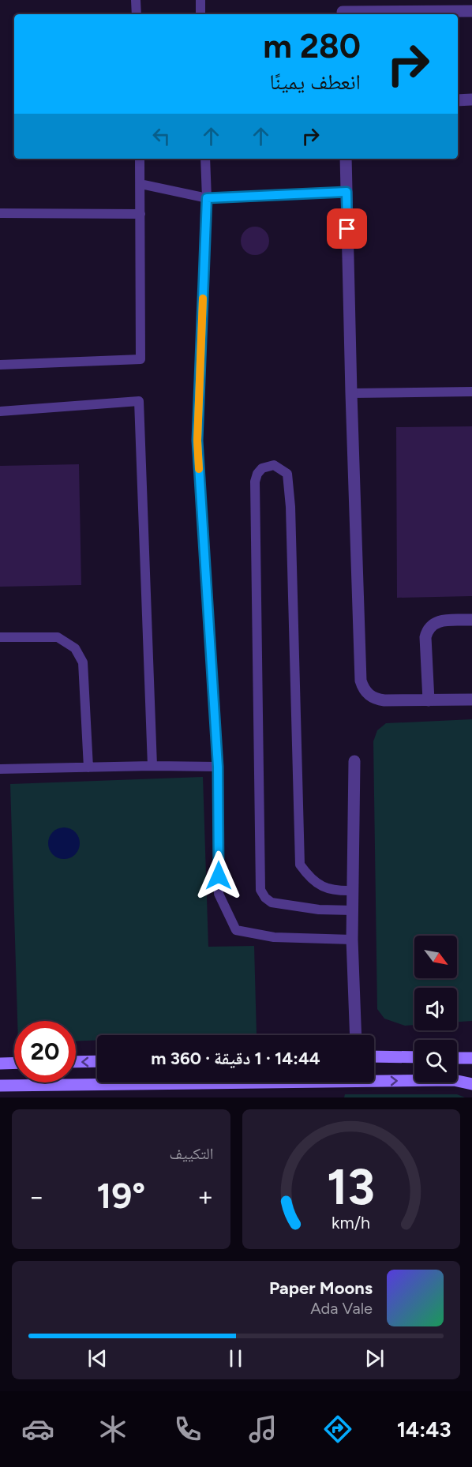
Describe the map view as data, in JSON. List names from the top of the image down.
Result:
{
  "north": "bottom right",
  "page": {
    "turn": ["280 m", "انعطف يمينًا"],
    "limit": "20",
    "trip": "14:44 · 1 دقيقة · 360 m",
    "tile": "التكييف",
    "heat": ["−", "19°", "+"],
    "song": ["Paper Moons", "Ada Vale"],
    "tabs": "14:43",
    "gauge": ["13", "km/h"]
  }
}
